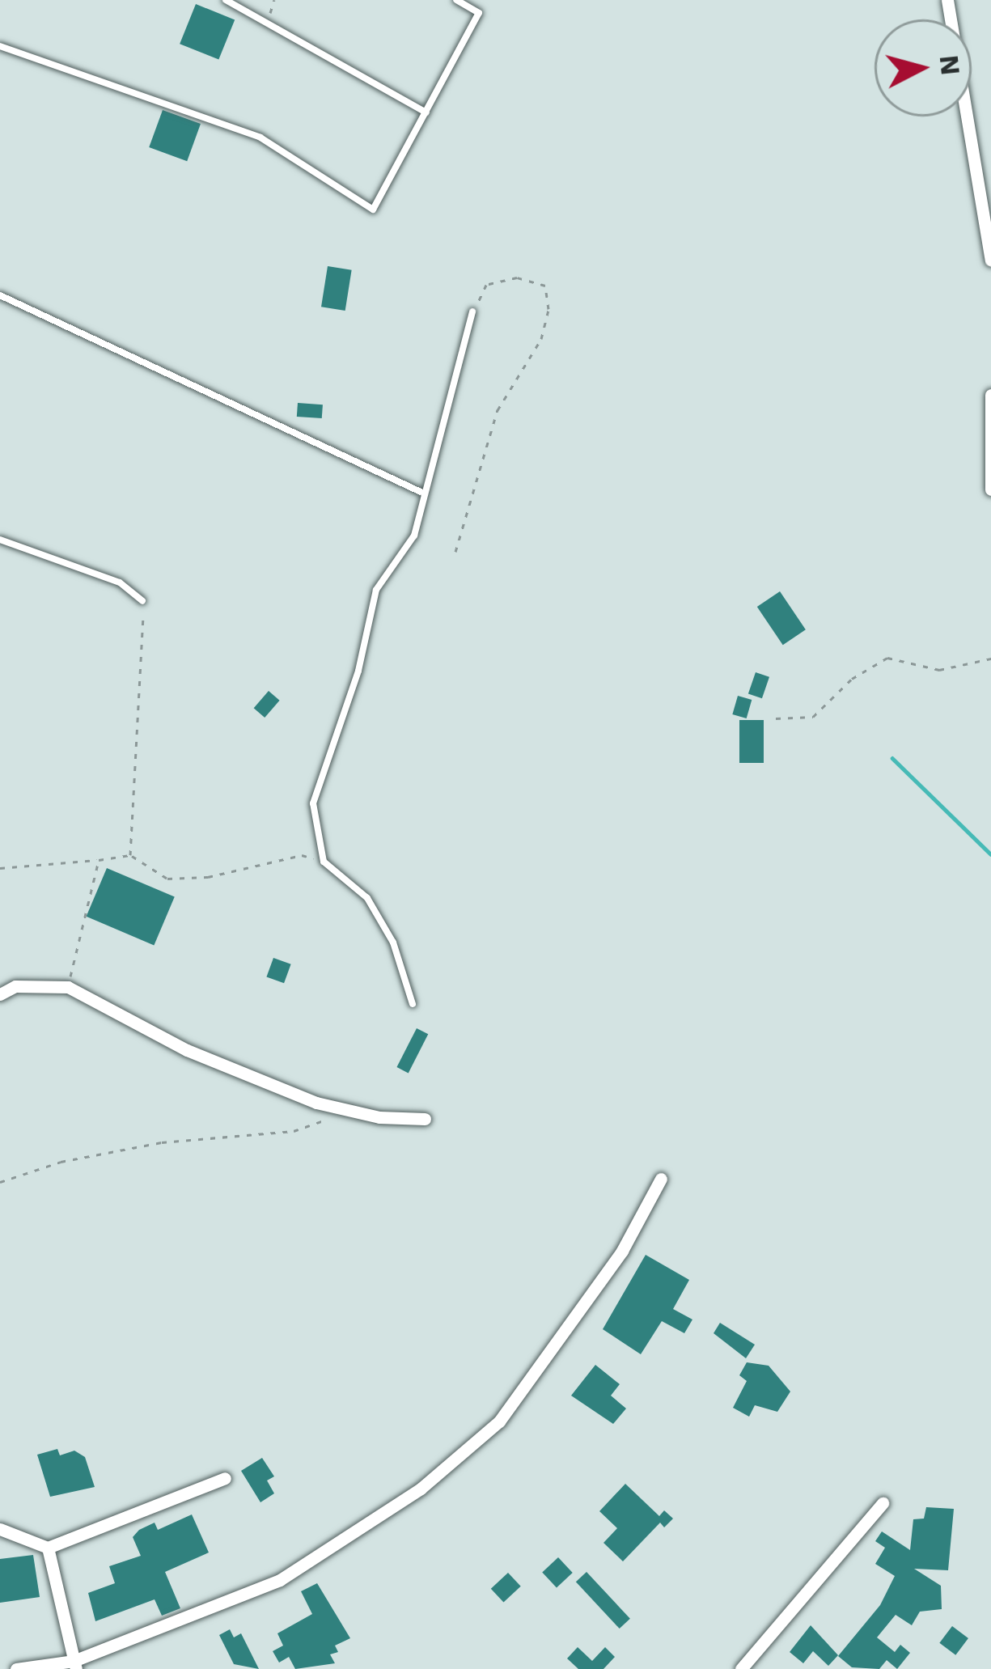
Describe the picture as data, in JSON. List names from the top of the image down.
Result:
{
  "north": "right"
}
